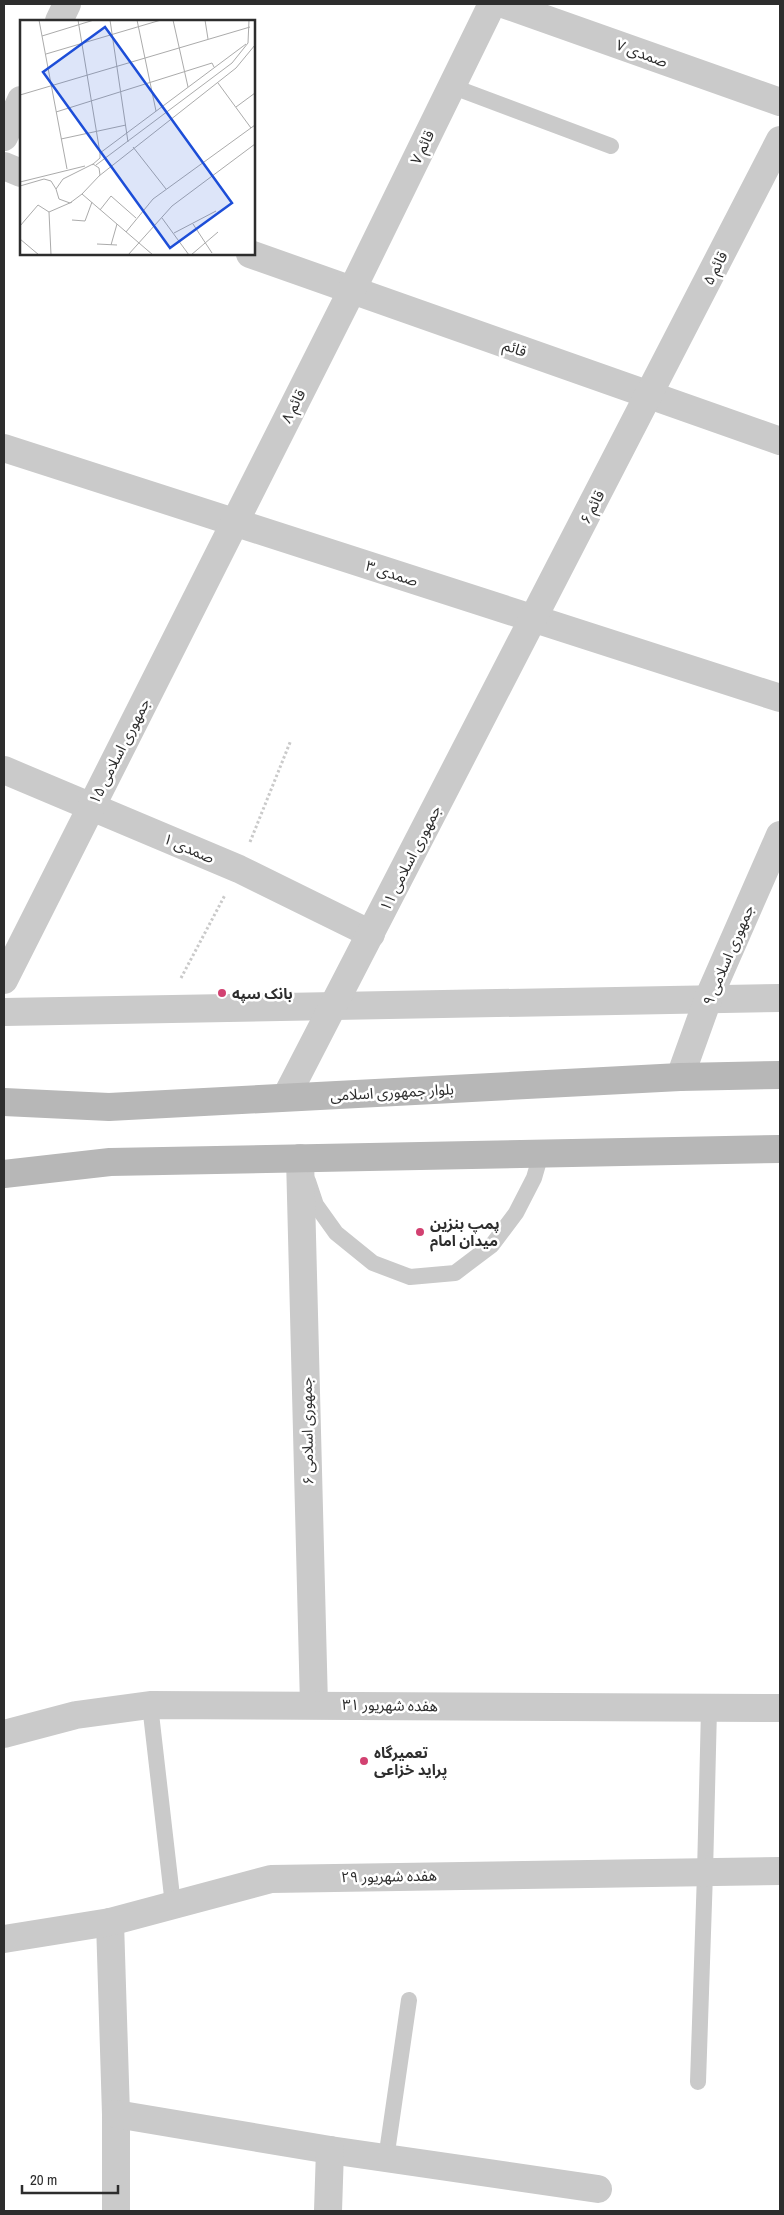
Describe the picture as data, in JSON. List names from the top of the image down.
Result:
{
  "streets": {
    "main road": ["بلوار جمهوری اسلامی"],
    "street": [
      "صمدی ۷",
      "قائم ۷",
      "قائم ۵",
      "قائم",
      "قائم ۸",
      "قائم ۶",
      "صمدی ۳",
      "جمهوری اسلامی ۱۵",
      "صمدی ۱",
      "جمهوری اسلامی ۱۱",
      "جمهوری اسلامی ۹",
      "جمهوری اسلامی ۶",
      "هفده شهریور ۳۱",
      "هفده شهریور ۲۹"
    ]
  },
  "crossings": [
    ["قائم ۷", "قائم"],
    ["قائم ۷", "قائم ۸"],
    ["قائم ۵", "قائم"],
    ["قائم ۵", "قائم ۶"],
    ["قائم", "قائم ۸"],
    ["قائم", "قائم ۶"],
    ["قائم ۸", "صمدی ۳"],
    ["قائم ۸", "جمهوری اسلامی ۱۵"],
    ["قائم ۶", "صمدی ۳"],
    ["قائم ۶", "جمهوری اسلامی ۱۱"],
    ["صمدی ۳", "جمهوری اسلامی ۱۵"],
    ["صمدی ۳", "جمهوری اسلامی ۱۱"],
    ["جمهوری اسلامی ۱۵", "صمدی ۱"],
    ["صمدی ۱", "جمهوری اسلامی ۱۱"],
    ["جمهوری اسلامی ۱۱", "بلوار جمهوری اسلامی"],
    ["جمهوری اسلامی ۹", "بلوار جمهوری اسلامی"],
    ["جمهوری اسلامی ۶", "هفده شهریور ۳۱"]
  ],
  "places": ["بانک سپه", "پمپ بنزین میدان امام", "تعمیرگاه پراید خزاعی"],
  "scale_bar": "20 m"
}
